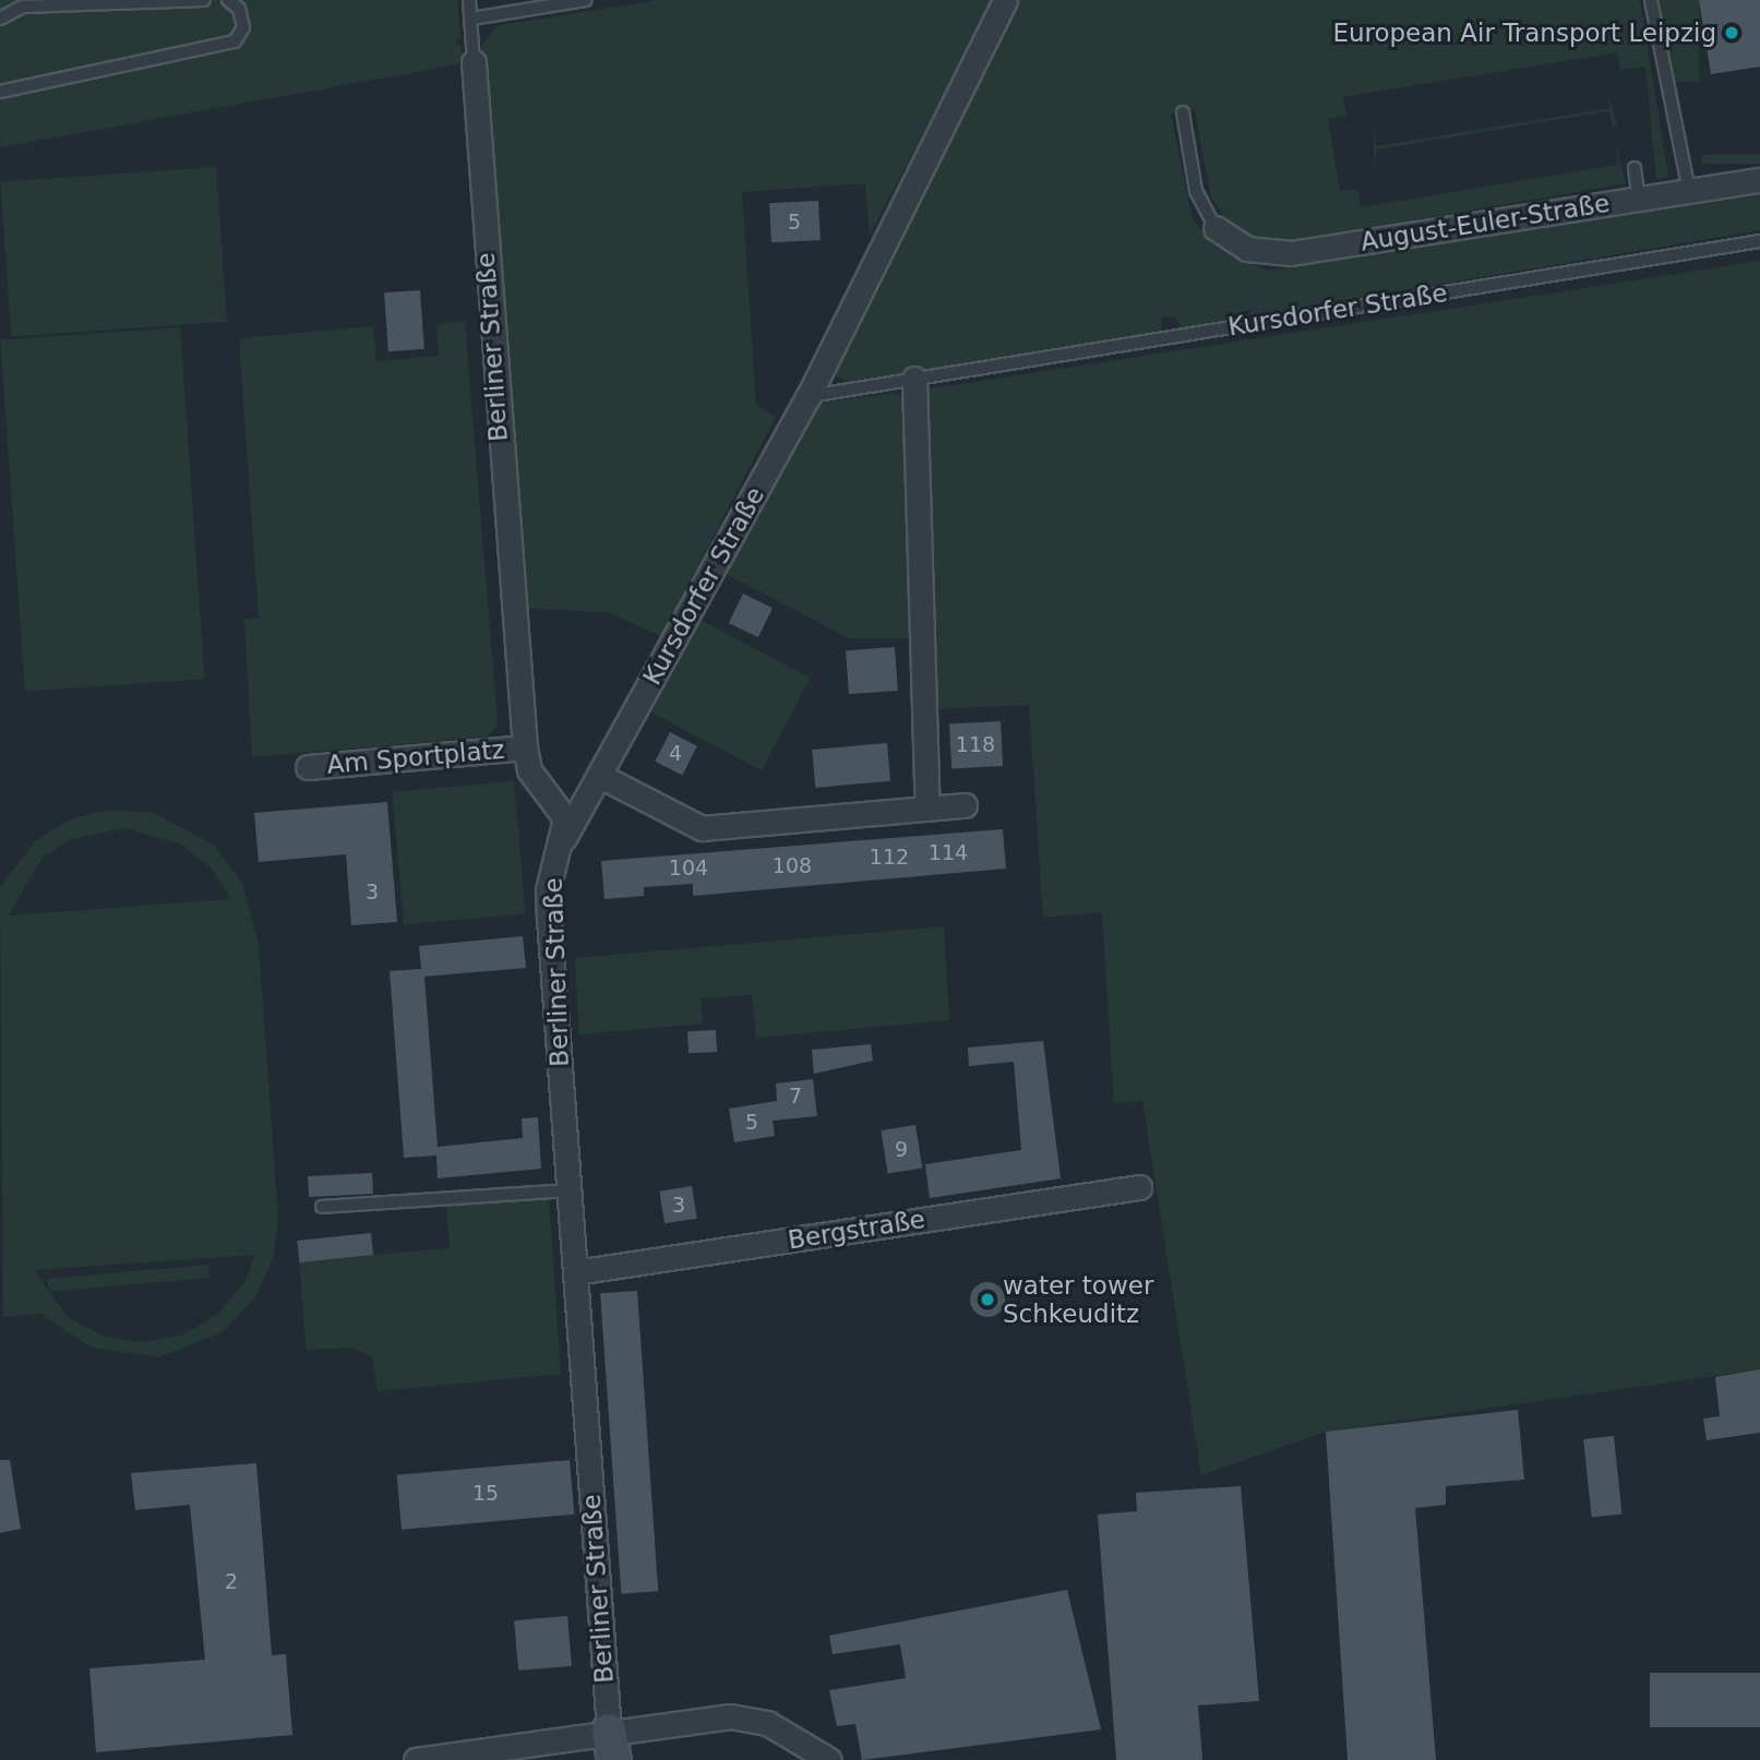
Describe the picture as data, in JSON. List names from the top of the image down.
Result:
{
  "streets": {
    "street": [
      "August-Euler-Straße",
      "Kursdorfer Straße",
      "Berliner Straße",
      "Am Sportplatz",
      "Bergstraße"
    ]
  },
  "crossings": [
    ["Kursdorfer Straße", "Berliner Straße"],
    ["Berliner Straße", "Am Sportplatz"],
    ["Berliner Straße", "Bergstraße"]
  ],
  "places": ["European Air Transport Leipzig", "water tower Schkeuditz"],
  "house_numbers": [
    "5",
    "118",
    "4",
    "114",
    "112",
    "108",
    "104",
    "3",
    "7",
    "5",
    "9",
    "3",
    "15",
    "2"
  ]
}
